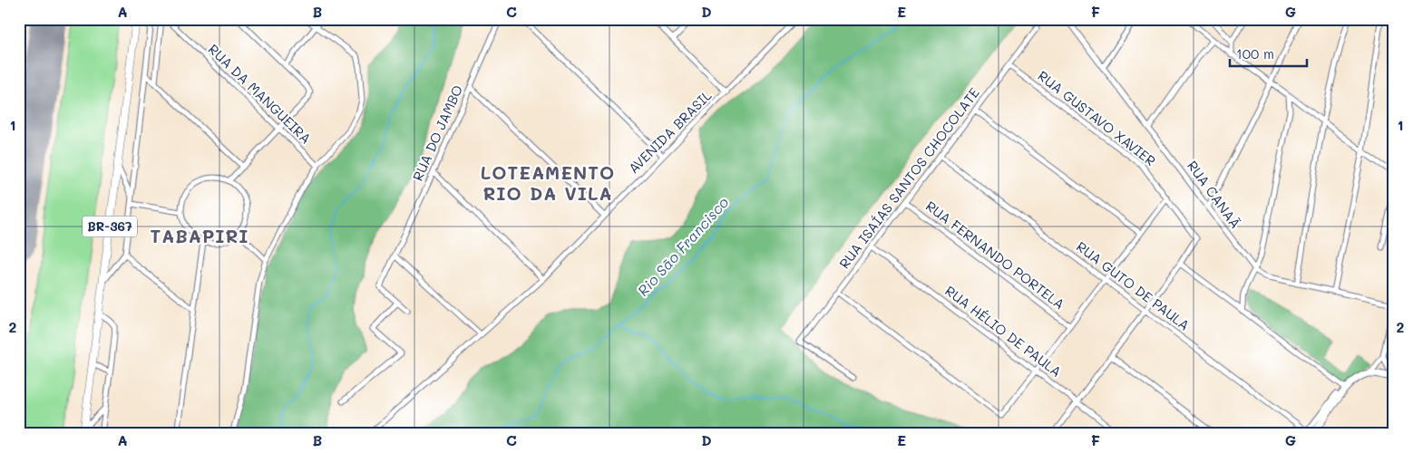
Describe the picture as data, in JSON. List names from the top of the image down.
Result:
{
  "streets": {
    "main road": ["BR-367"],
    "street": [
      "RUA DA MANGUEIRA",
      "RUA GUSTAVO XAVIER",
      "AVENIDA BRASIL",
      "RUA DO JAMBO",
      "RUA ISAÍAS SANTOS CHOCOLATE",
      "RUA CANAÃ",
      "RUA FERNANDO PORTELA",
      "RUA GUTO DE PAULA",
      "RUA HÉLIO DE PAULA"
    ]
  },
  "crossings": [
    ["RUA GUSTAVO XAVIER", "RUA ISAÍAS SANTOS CHOCOLATE"],
    ["RUA ISAÍAS SANTOS CHOCOLATE", "RUA FERNANDO PORTELA"],
    ["RUA ISAÍAS SANTOS CHOCOLATE", "RUA GUTO DE PAULA"],
    ["RUA ISAÍAS SANTOS CHOCOLATE", "RUA HÉLIO DE PAULA"]
  ],
  "districts": ["LOTEAMENTO RIO DA VILA", "TABAPIRI"],
  "water": ["Rio São Francisco"],
  "scale_bar": "100 m",
  "grid": {
    "columns": [
      "A",
      "B",
      "C",
      "D",
      "E",
      "F",
      "G"
    ],
    "rows": ["1", "2"]
  }
}
